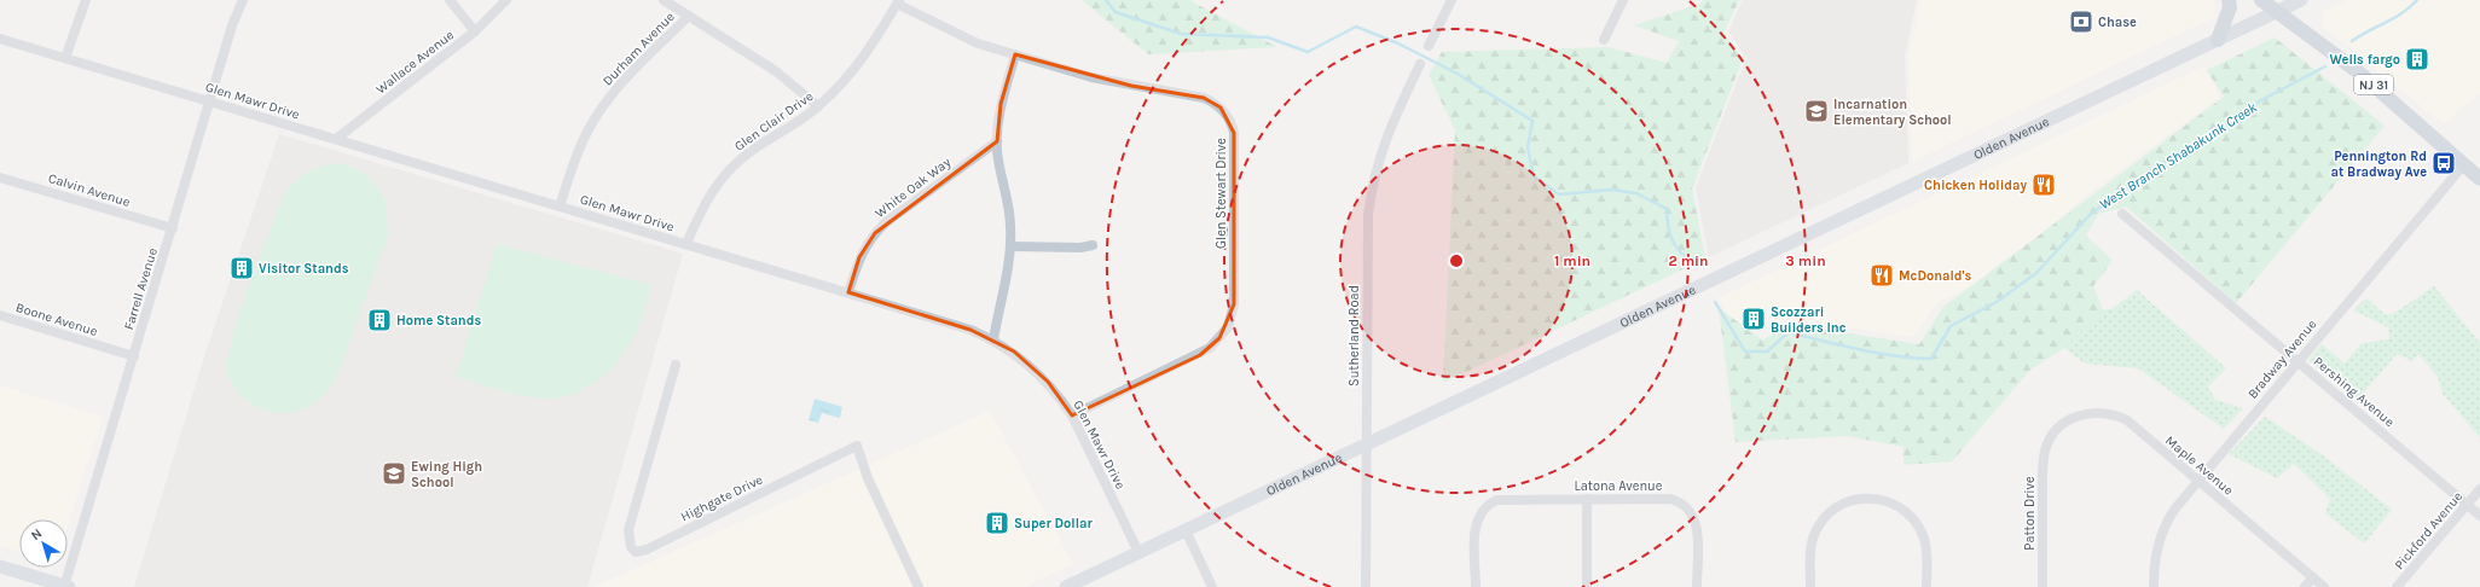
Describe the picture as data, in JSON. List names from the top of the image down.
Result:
{
  "streets": {
    "main road": ["NJ 31", "Olden Avenue"],
    "street": [
      "Durham Avenue",
      "Wallace Avenue",
      "Glen Mawr Drive",
      "Glen Clair Drive",
      "White Oak Way",
      "Calvin Avenue",
      "Glen Stewart Drive",
      "Farrell Avenue",
      "Boone Avenue",
      "Sutherland Road",
      "Bradway Avenue",
      "Pershing Avenue",
      "Maple Avenue",
      "Latona Avenue",
      "Highgate Drive",
      "Patton Drive",
      "Pickford Avenue"
    ]
  },
  "crossings": [
    ["Durham Avenue", "Glen Mawr Drive"],
    ["Wallace Avenue", "Glen Mawr Drive"],
    ["NJ 31", "Olden Avenue"],
    ["NJ 31", "Bradway Avenue"],
    ["Glen Mawr Drive", "Glen Clair Drive"],
    ["Glen Mawr Drive", "Olden Avenue"],
    ["Glen Mawr Drive", "White Oak Way"],
    ["Glen Mawr Drive", "Glen Stewart Drive"],
    ["Glen Mawr Drive", "Farrell Avenue"],
    ["Glen Clair Drive", "Glen Stewart Drive"],
    ["Olden Avenue", "Sutherland Road"],
    ["Calvin Avenue", "Farrell Avenue"],
    ["Farrell Avenue", "Boone Avenue"],
    ["Bradway Avenue", "Pershing Avenue"],
    ["Bradway Avenue", "Maple Avenue"],
    ["Pershing Avenue", "Pickford Avenue"],
    ["Maple Avenue", "Patton Drive"]
  ],
  "water": ["West Branch Shabakunk Creek"],
  "places": {
    "bank": ["Chase"],
    "building": [
      "Wells fargo",
      "Visitor Stands",
      "Scozzari Builders Inc",
      "Home Stands",
      "Super Dollar"
    ],
    "school or university": ["Incarnation Elementary School", "Ewing High School"],
    "bus stop": ["Pennington Rd at Bradway Ave"],
    "restaurant": ["Chicken Holiday", "McDonald's"]
  },
  "north": "top left",
  "rings": ["1 min", "2 min", "3 min"]
}
